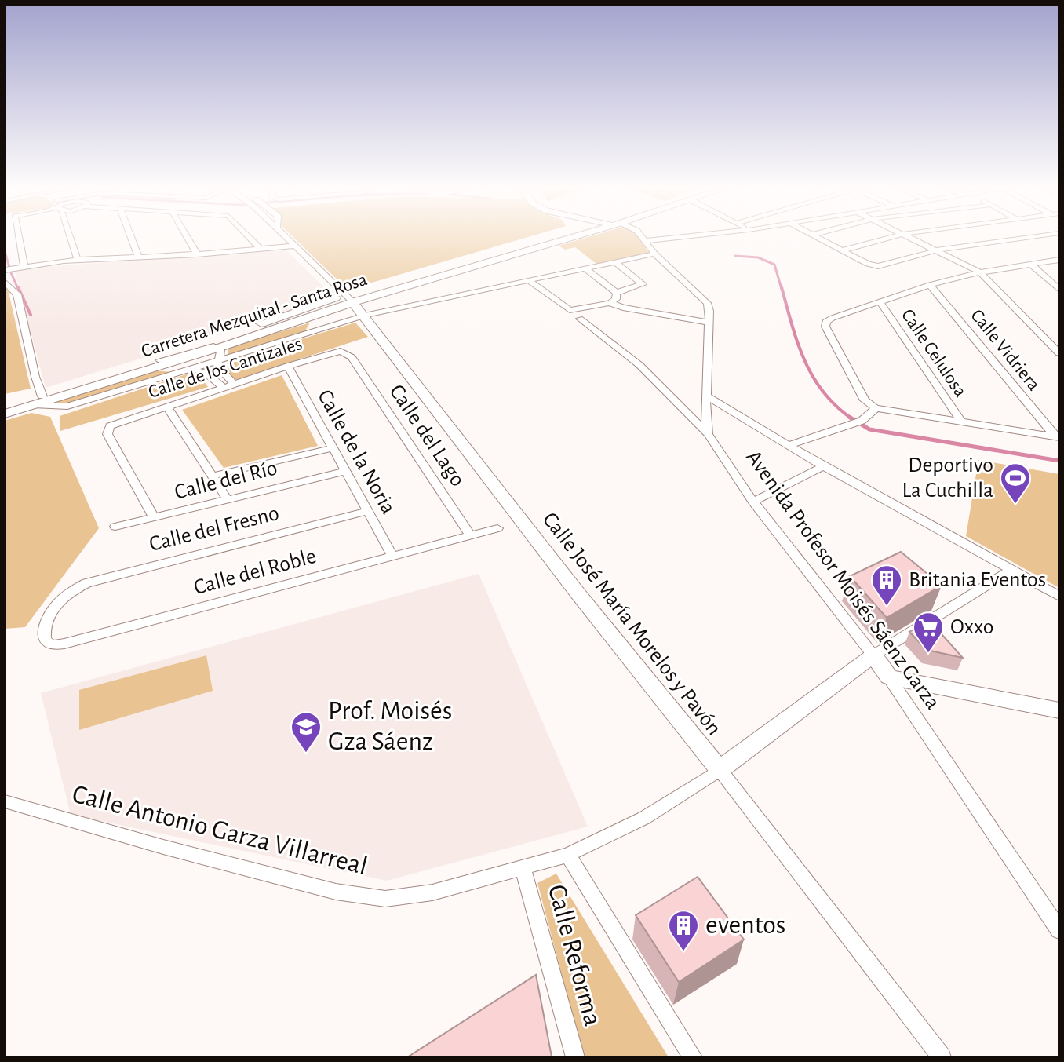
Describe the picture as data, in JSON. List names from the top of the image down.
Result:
{
  "streets": {
    "main road": [
      "Carretera Mezquital - Santa Rosa",
      "Avenida Profesor Moisés Sáenz Garza",
      "Calle José María Morelos y Pavón",
      "Calle Antonio Garza Villarreal"
    ],
    "street": [
      "Calle Vidriera",
      "Calle Celulosa",
      "Calle de los Cantizales",
      "Calle del Lago",
      "Calle de la Noria",
      "Calle del Río",
      "Calle del Fresno",
      "Calle del Roble",
      "Calle Reforma"
    ]
  },
  "crossings": [
    ["Carretera Mezquital - Santa Rosa", "Calle José María Morelos y Pavón"],
    ["Calle de los Cantizales", "Calle del Lago"],
    ["Calle de los Cantizales", "Calle de la Noria"],
    ["Calle de los Cantizales", "Calle del Río"],
    ["Calle del Lago", "Calle del Roble"],
    ["Calle de la Noria", "Calle del Río"],
    ["Calle de la Noria", "Calle del Fresno"],
    ["Calle de la Noria", "Calle del Roble"],
    ["Calle del Fresno", "Calle del Roble"],
    ["Avenida Profesor Moisés Sáenz Garza", "Calle Antonio Garza Villarreal"],
    ["Calle José María Morelos y Pavón", "Calle Antonio Garza Villarreal"],
    ["Calle Antonio Garza Villarreal", "Calle Reforma"]
  ],
  "places": {
    "sports": ["Deportivo La Cuchilla"],
    "building": ["Britania Eventos", "eventos"],
    "supermarket": ["Oxxo"],
    "school or university": ["Prof. Moisés Gza Sáenz"]
  }
}
